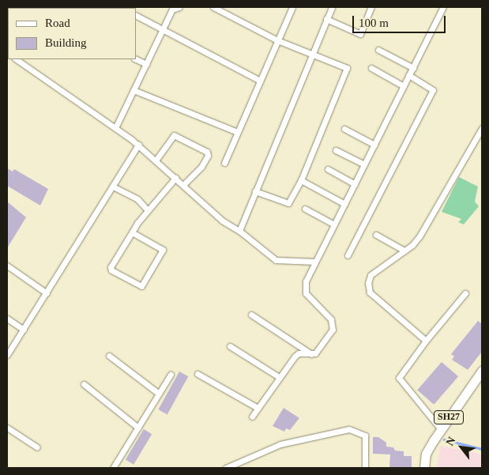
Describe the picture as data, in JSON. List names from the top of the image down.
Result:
{
  "streets": {
    "main road": ["SH27"]
  },
  "legend": ["Road", "Building"],
  "scale_bar": "100 m",
  "north": "top left"
}
